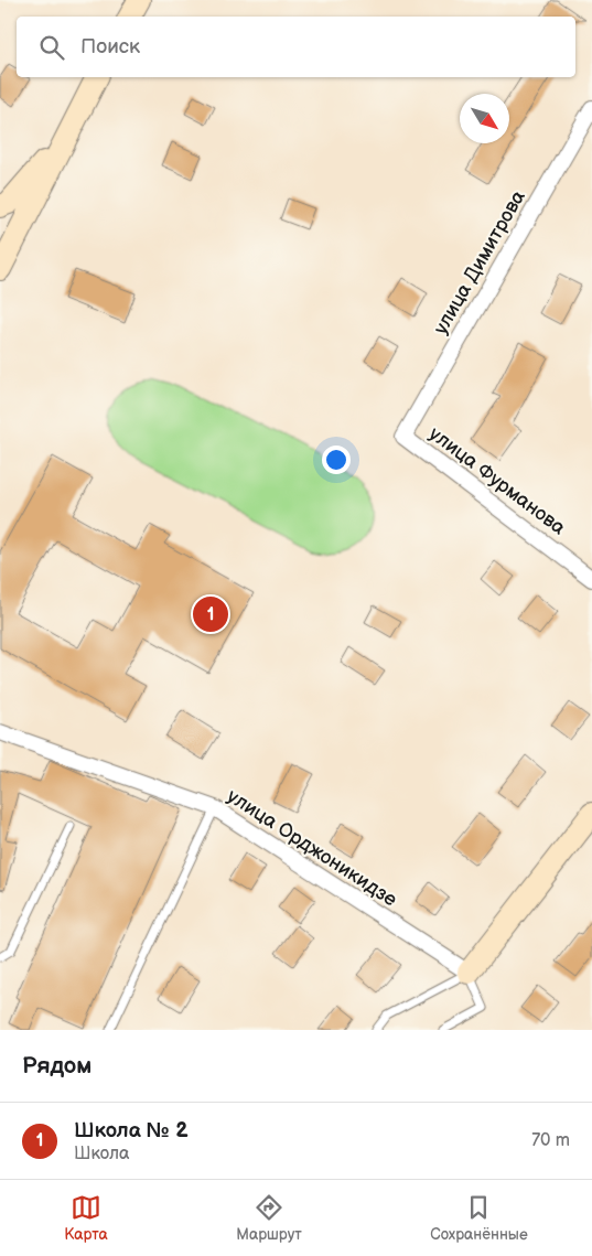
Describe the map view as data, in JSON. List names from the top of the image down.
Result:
{
  "streets": {
    "street": ["улица Димитрова", "улица Фурманова", "улица Орджоникидзе"]
  },
  "crossings": [
    ["улица Димитрова", "улица Фурманова"]
  ],
  "north": "bottom right",
  "page": {
    "search": "Поиск",
    "pins": "1",
    "heading": "Рядом",
    "list": [
      {
        "mark": "1",
        "name": "Школа № 2",
        "note": "Школа",
        "value": "70 m"
      }
    ],
    "nav": ["Карта", "Маршрут", "Сохранённые"]
  }
}
